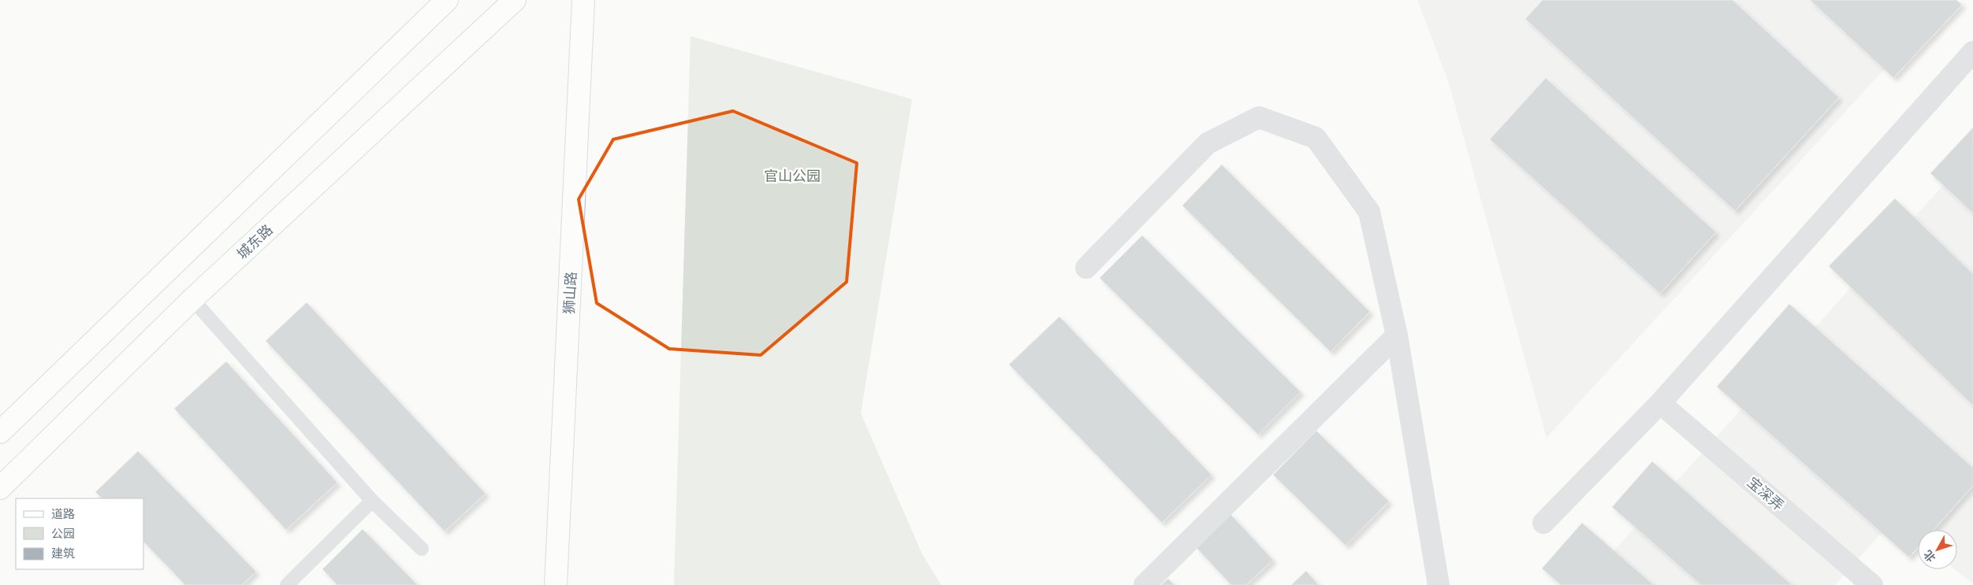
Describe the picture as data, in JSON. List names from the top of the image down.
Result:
{
  "streets": {
    "street": ["城东路", "狮山路", "宝深弄"]
  },
  "parks": ["官山公园"],
  "legend": ["道路", "公园", "建筑"],
  "north": "bottom left"
}
